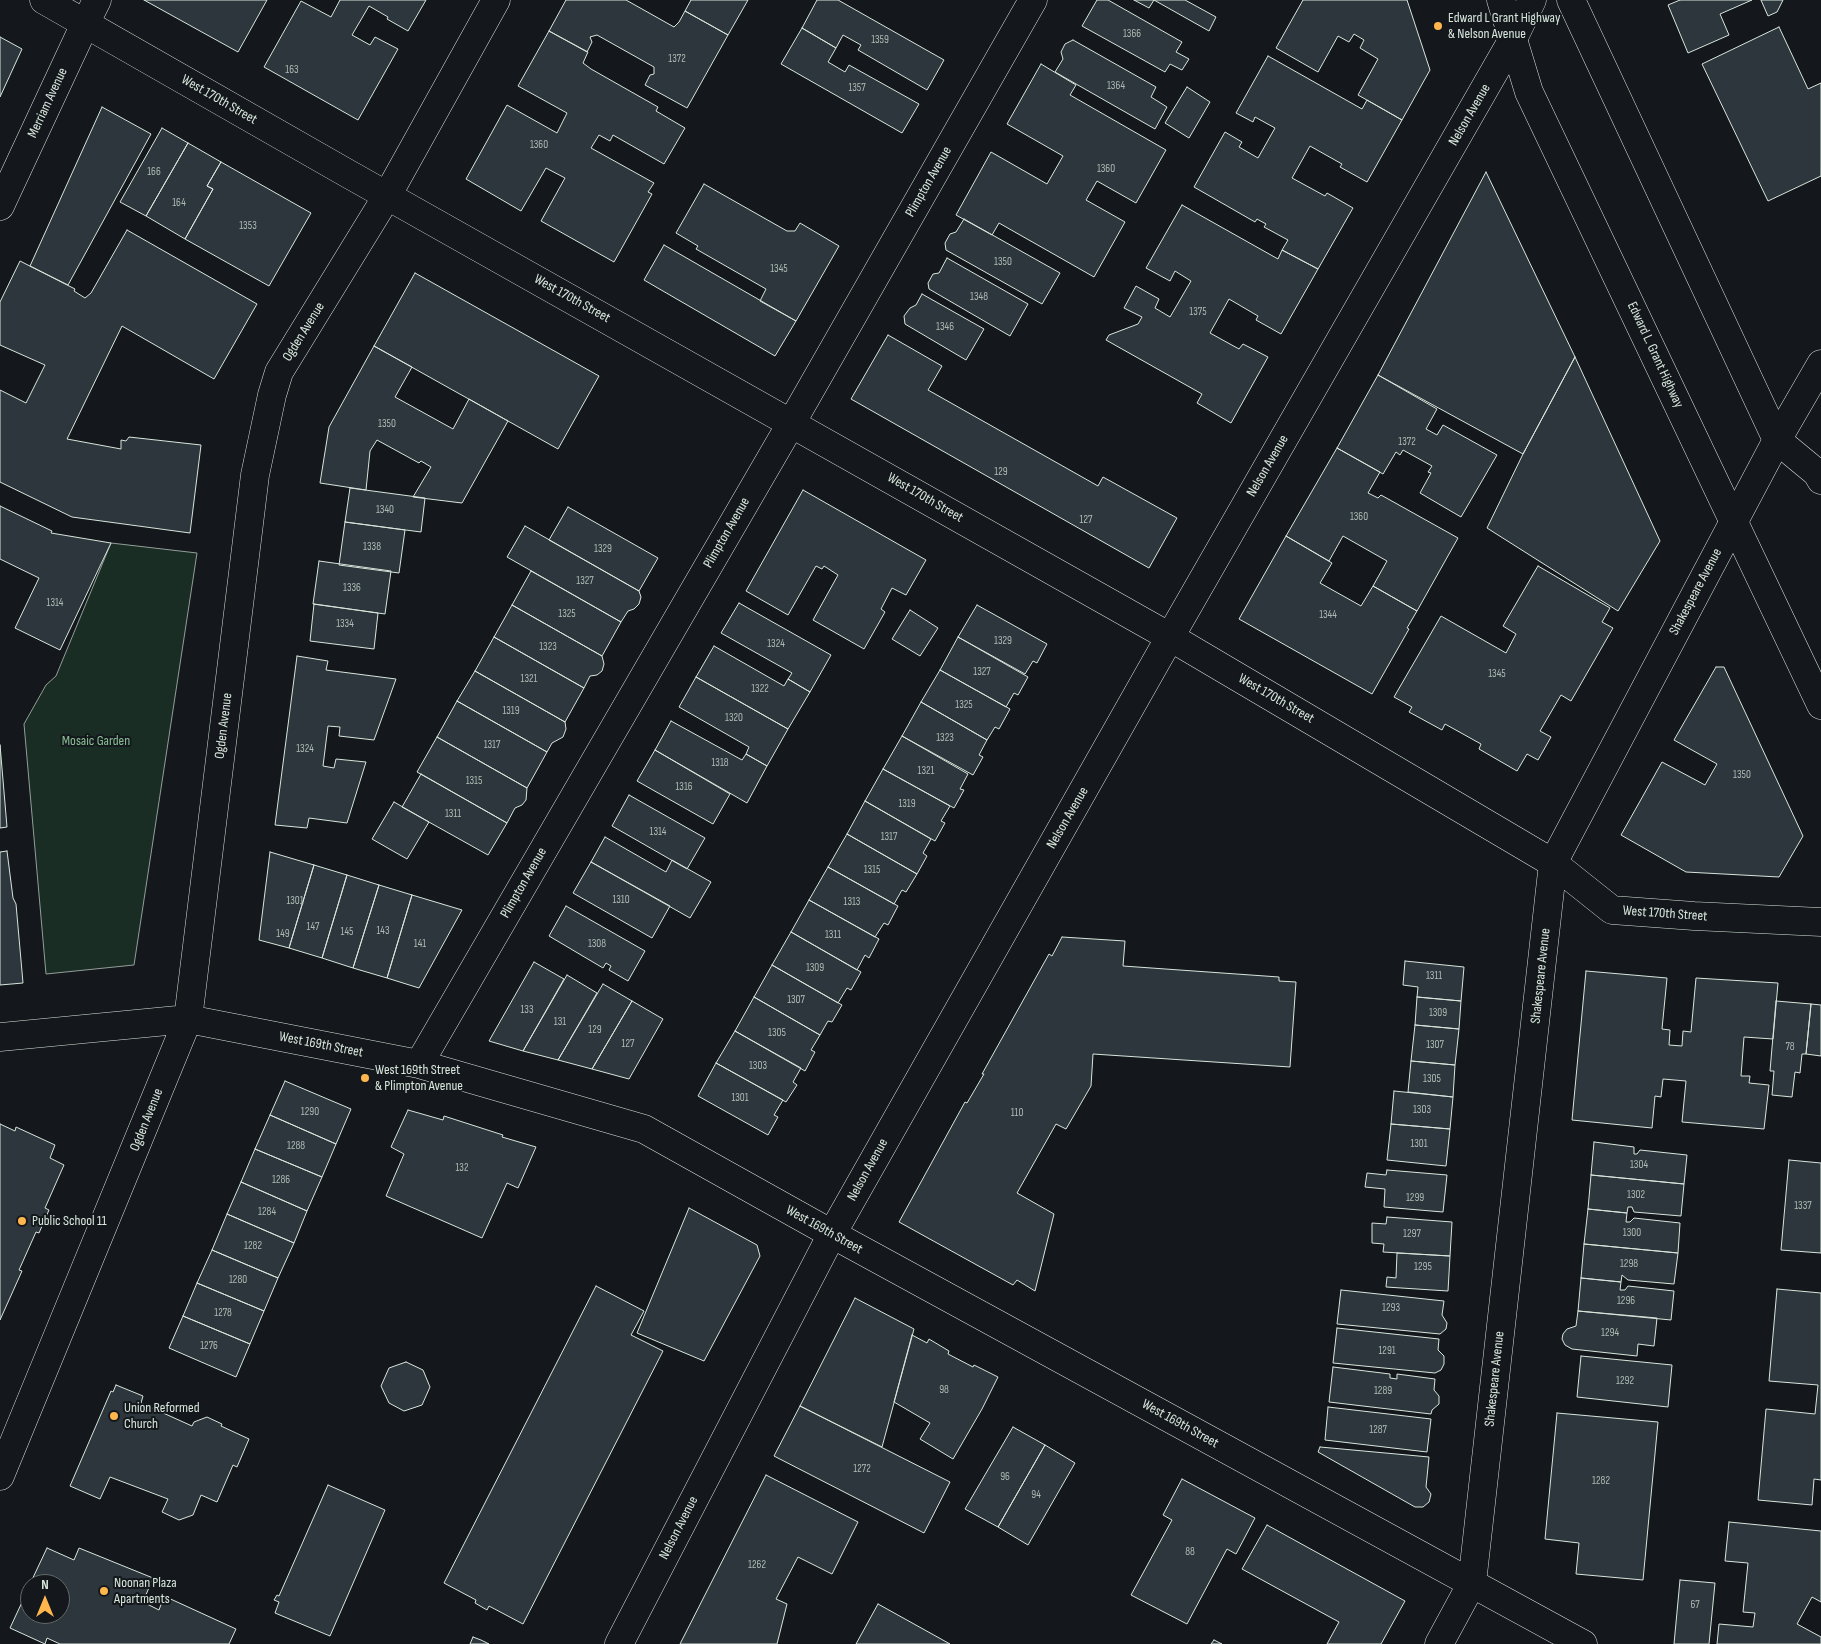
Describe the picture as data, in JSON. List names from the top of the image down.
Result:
{
  "streets": {
    "street": [
      "West 170th Street",
      "Merriam Avenue",
      "Nelson Avenue",
      "Plimpton Avenue",
      "Ogden Avenue",
      "Edward L. Grant Highway",
      "Shakespeare Avenue",
      "West 169th Street"
    ]
  },
  "crossings": [
    ["West 170th Street", "Merriam Avenue"],
    ["West 170th Street", "Nelson Avenue"],
    ["West 170th Street", "Plimpton Avenue"],
    ["West 170th Street", "Ogden Avenue"],
    ["West 170th Street", "Shakespeare Avenue"],
    ["Nelson Avenue", "Edward L. Grant Highway"],
    ["Nelson Avenue", "West 169th Street"],
    ["Plimpton Avenue", "West 169th Street"],
    ["Ogden Avenue", "West 169th Street"],
    ["Edward L. Grant Highway", "Shakespeare Avenue"],
    ["Shakespeare Avenue", "West 169th Street"]
  ],
  "parks": ["Mosaic Garden"],
  "places": [
    "Edward L Grant Highway & Nelson Avenue",
    "West 169th Street & Plimpton Avenue",
    "Public School 11",
    "Union Reformed Church",
    "Noonan Plaza Apartments"
  ],
  "house_numbers": [
    "1366",
    "1359",
    "1372",
    "163",
    "1364",
    "1357",
    "1360",
    "1360",
    "166",
    "164",
    "1353",
    "1350",
    "1345",
    "1348",
    "1375",
    "1346",
    "1350",
    "1372",
    "129",
    "1340",
    "1360",
    "127",
    "1338",
    "1329",
    "1327",
    "1336",
    "1314",
    "1325",
    "1344",
    "1334",
    "1329",
    "1324",
    "1323",
    "1327",
    "1345",
    "1321",
    "1322",
    "1325",
    "1319",
    "1320",
    "1323",
    "1317",
    "1324",
    "1318",
    "1321",
    "1350",
    "1315",
    "1316",
    "1319",
    "1311",
    "1314",
    "1317",
    "1315",
    "1310",
    "1301",
    "1313",
    "147",
    "143",
    "145",
    "149",
    "1311",
    "141",
    "1308",
    "1309",
    "1311",
    "1307",
    "133",
    "1309",
    "131",
    "129",
    "1305",
    "127",
    "1307",
    "78",
    "1303",
    "1305",
    "1301",
    "1303",
    "1290",
    "110",
    "1301",
    "1288",
    "1304",
    "132",
    "1286",
    "1302",
    "1299",
    "1337",
    "1284",
    "1300",
    "1297",
    "1282",
    "1298",
    "1295",
    "1280",
    "1296",
    "1293",
    "1278",
    "1294",
    "1276",
    "1291",
    "1292",
    "98",
    "1289",
    "1287",
    "1272",
    "96",
    "1282",
    "94",
    "88",
    "1262",
    "67"
  ],
  "north": "top"
}
